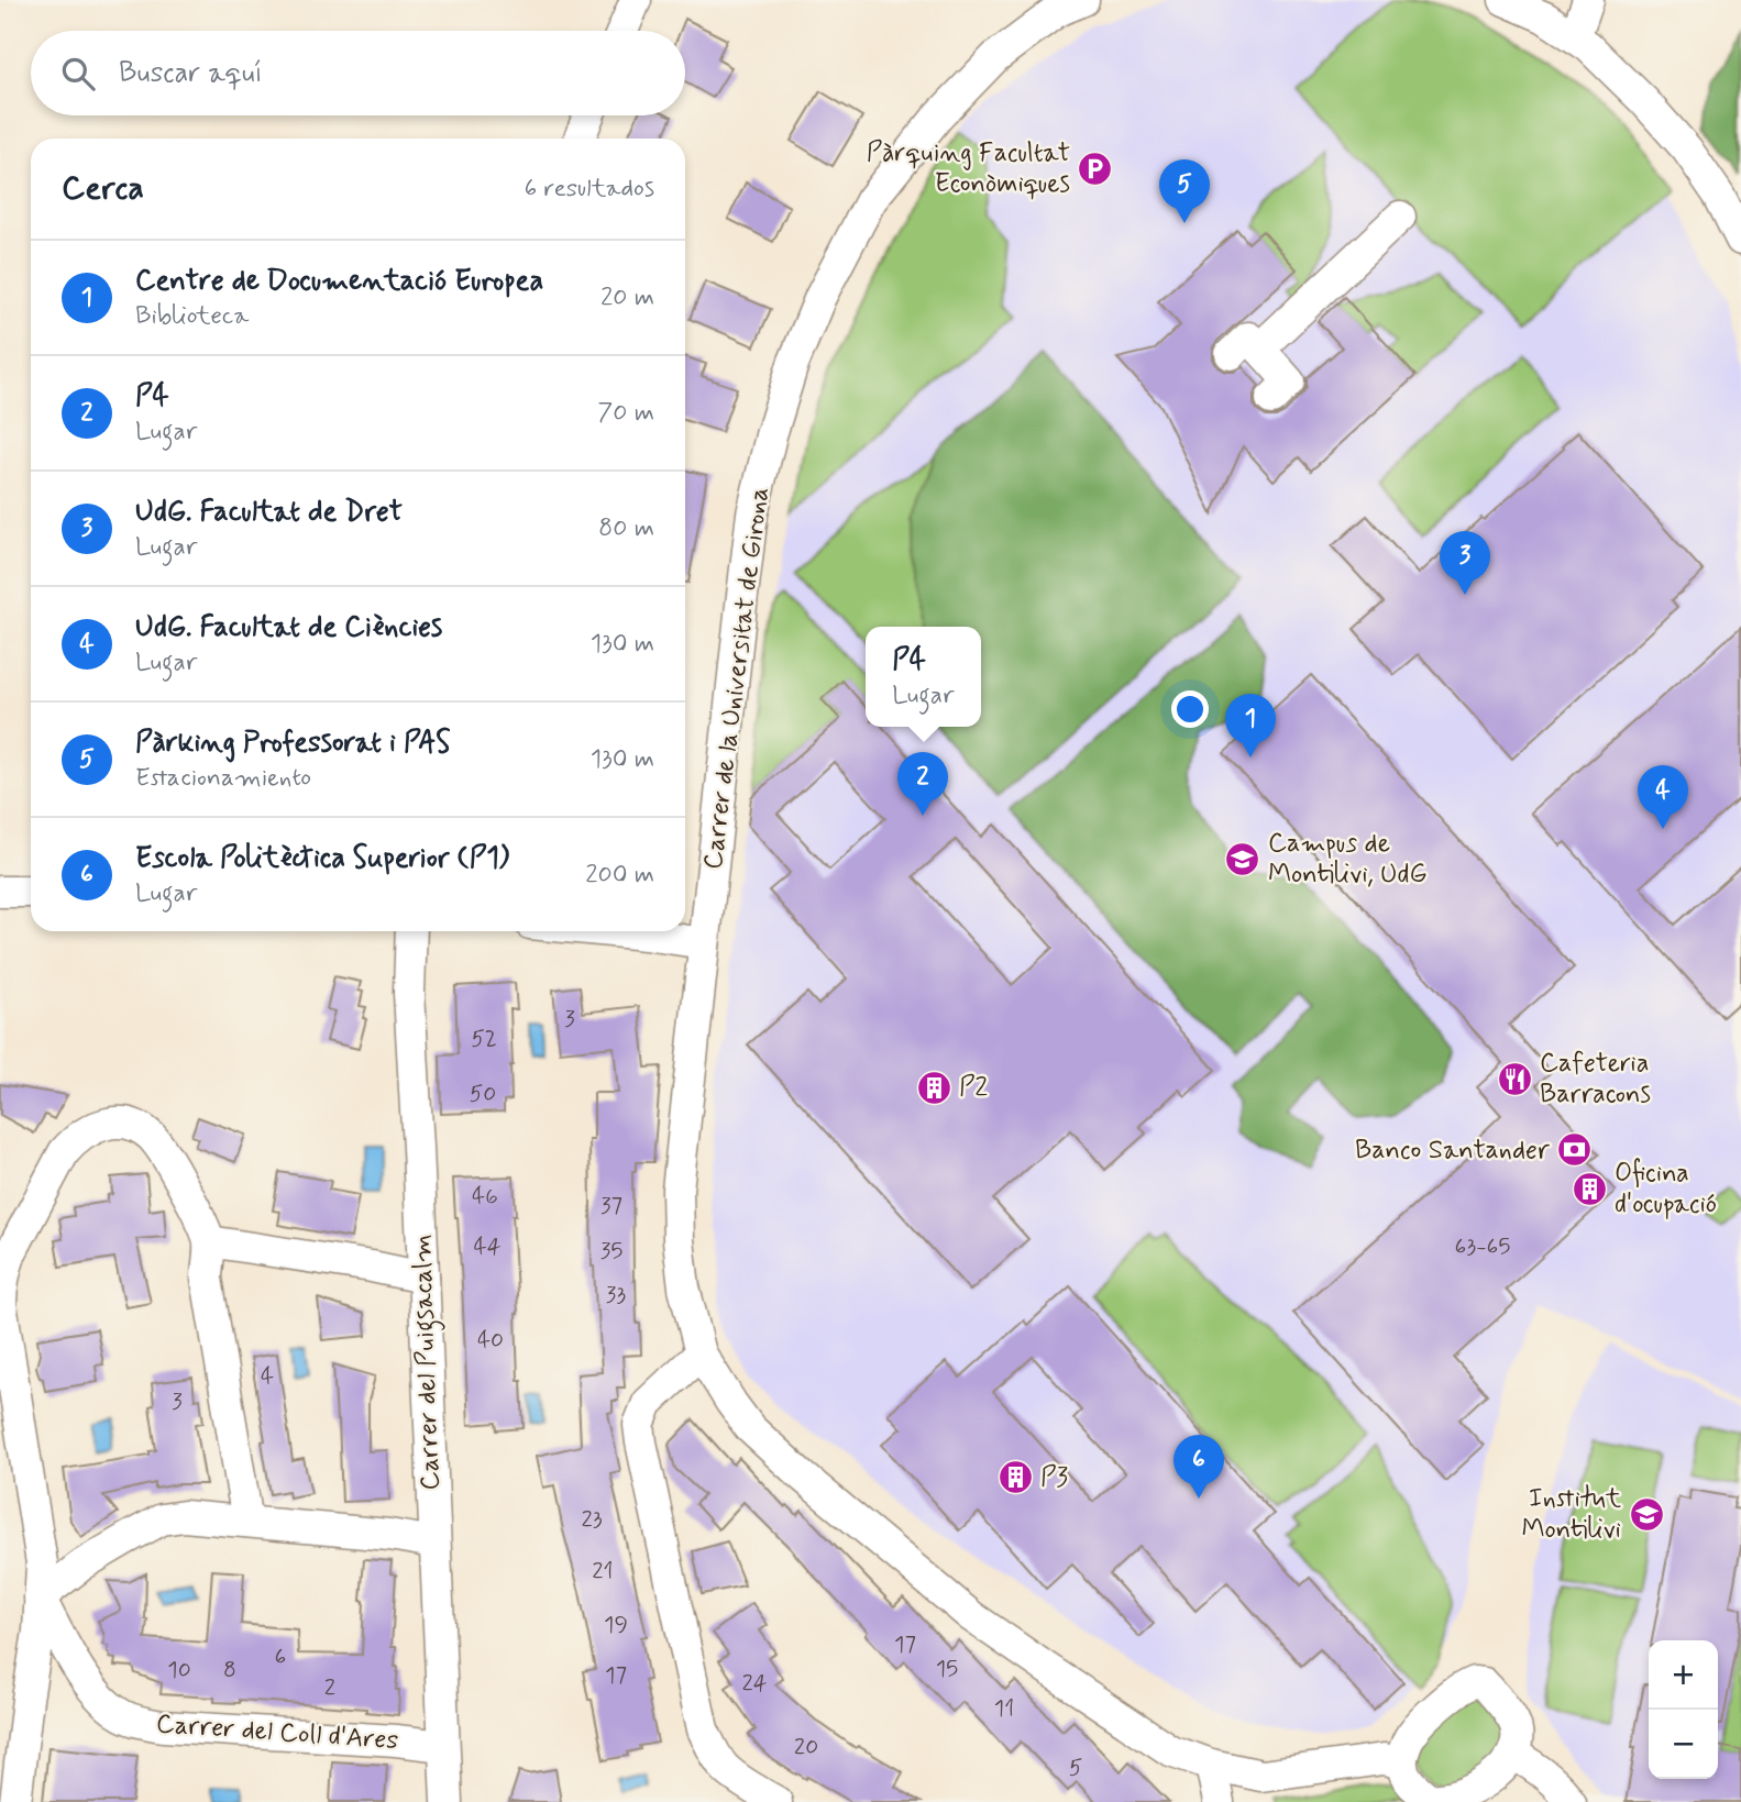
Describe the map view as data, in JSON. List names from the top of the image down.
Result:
{
  "streets": {
    "street": ["Carrer de la Universitat de Girona", "Carrer del Puigsacalm", "Carrer del Coll d'Ares"]
  },
  "crossings": [
    ["Carrer del Puigsacalm", "Carrer del Coll d'Ares"]
  ],
  "places": {
    "parking": ["Pàrquing Facultat Econòmiques"],
    "school or university": ["Campus de Montilivi, UdG", "Institut Montilivi"],
    "restaurant": ["Cafeteria Barracons"],
    "building": ["P2", "Oficina d'ocupació", "P3"],
    "bank": ["Banco Santander"]
  },
  "house_numbers": [
    "3",
    "52",
    "50",
    "46",
    "37",
    "44",
    "63-65",
    "35",
    "33",
    "40",
    "4",
    "3",
    "23",
    "21",
    "19",
    "17",
    "6",
    "15",
    "10",
    "8",
    "17",
    "24",
    "2",
    "11",
    "20",
    "5"
  ],
  "page": {
    "search": "Buscar aquí",
    "heading": ["Cerca", "6 resultados"],
    "pins": [
      "5",
      "3",
      "1",
      "2",
      "4",
      "6"
    ],
    "list": [
      {
        "mark": "1",
        "name": "Centre de Documentació Europea",
        "note": "Biblioteca",
        "value": "20 m"
      },
      {
        "mark": "2",
        "name": "P4",
        "note": "Lugar",
        "value": "70 m"
      },
      {
        "mark": "3",
        "name": "UdG. Facultat de Dret",
        "note": "Lugar",
        "value": "80 m"
      },
      {
        "mark": "4",
        "name": "UdG. Facultat de Ciències",
        "note": "Lugar",
        "value": "130 m"
      },
      {
        "mark": "5",
        "name": "Pàrking Professorat i PAS",
        "note": "Estacionamiento",
        "value": "130 m"
      },
      {
        "mark": "6",
        "name": "Escola Politèctica Superior (P1)",
        "note": "Lugar",
        "value": "200 m"
      }
    ],
    "popup": ["P4", "Lugar"],
    "map_buttons": ["+", "−"]
  }
}
